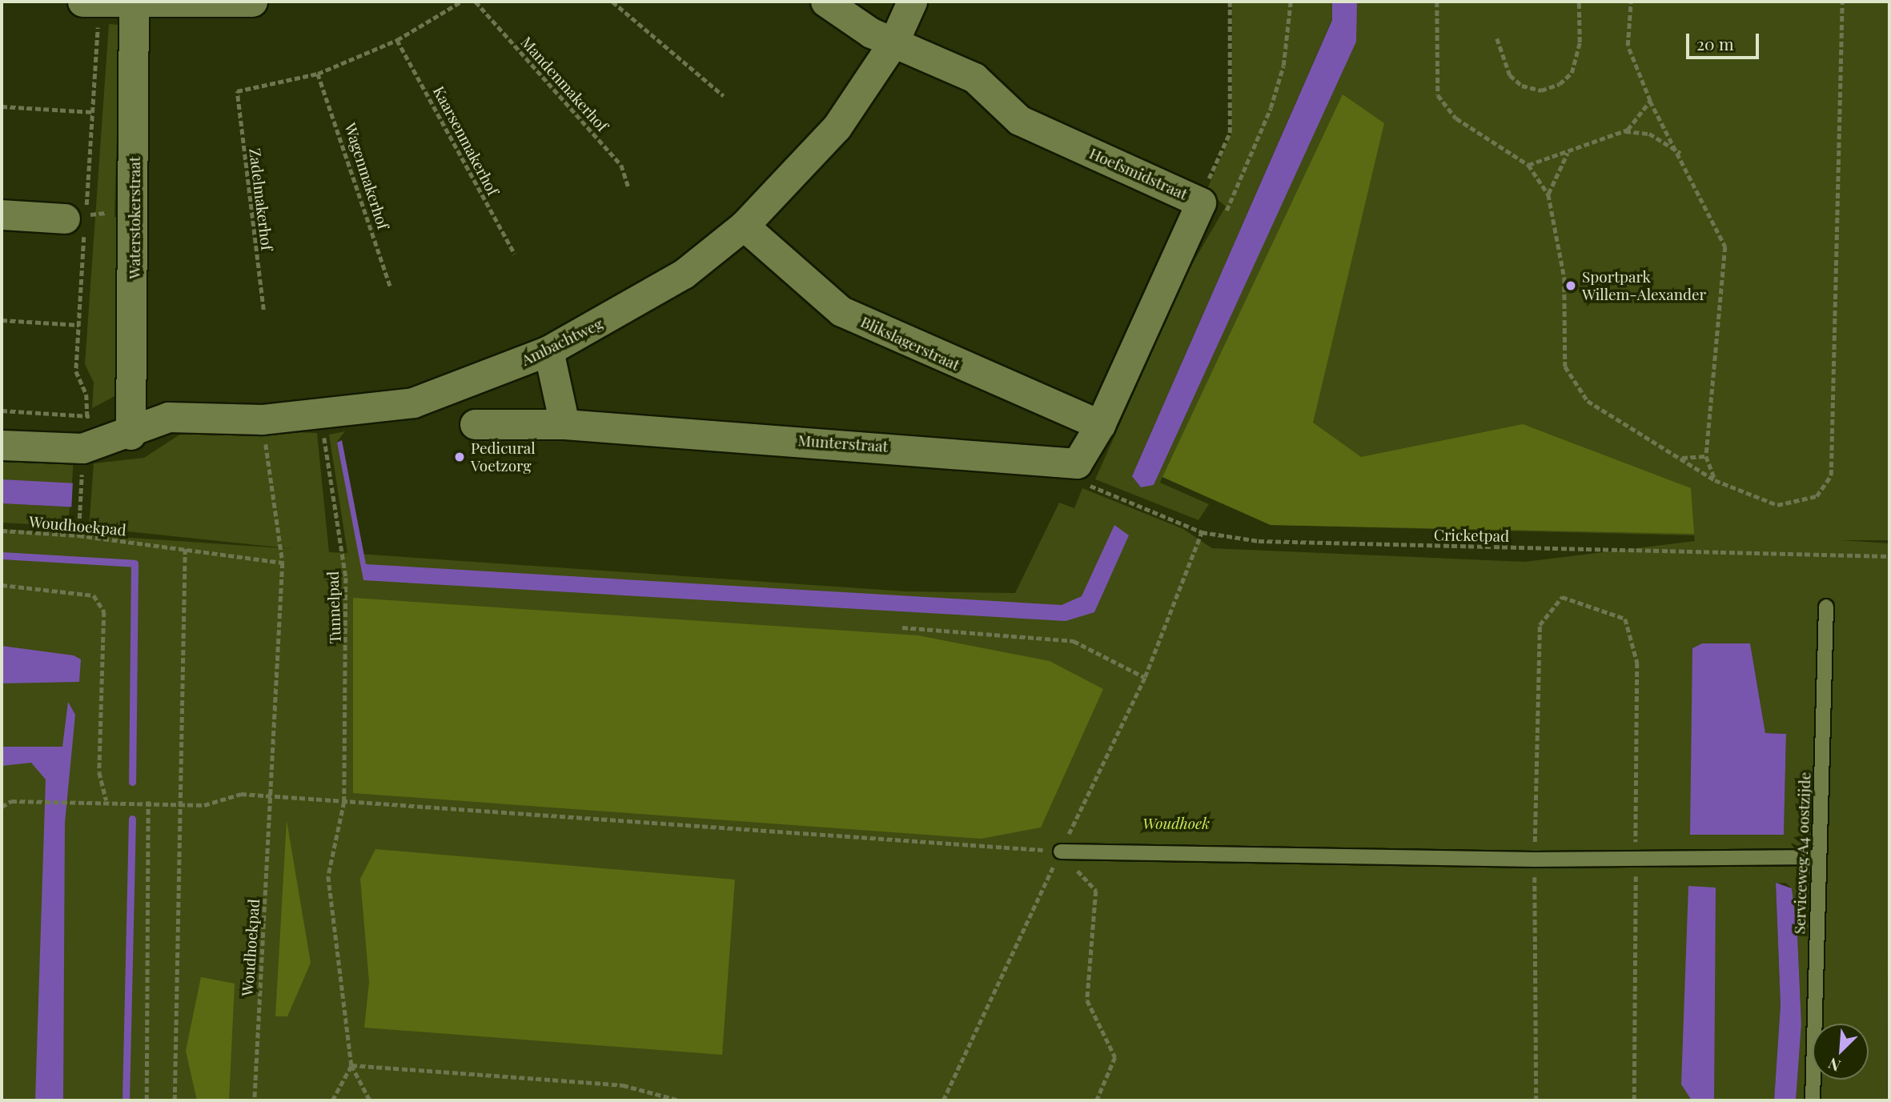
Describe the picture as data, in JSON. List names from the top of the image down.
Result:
{
  "streets": {
    "street": [
      "Hoefsmidstraat",
      "Waterstokerstraat",
      "Ambachtweg",
      "Blikslagerstraat",
      "Munterstraat"
    ],
    "lane": ["Serviceweg A4 oostzijde"],
    "path": [
      "Mandenmakerhof",
      "Kaarsenmakerhof",
      "Wagenmakerhof",
      "Zadelmakerhof",
      "Woudhoekpad",
      "Cricketpad",
      "Tunnelpad"
    ]
  },
  "crossings": [
    ["Hoefsmidstraat", "Ambachtweg"],
    ["Hoefsmidstraat", "Blikslagerstraat"],
    ["Wagenmakerhof", "Zadelmakerhof"],
    ["Waterstokerstraat", "Ambachtweg"],
    ["Ambachtweg", "Blikslagerstraat"],
    ["Ambachtweg", "Woudhoekpad"],
    ["Ambachtweg", "Tunnelpad"],
    ["Munterstraat", "Cricketpad"]
  ],
  "parks": ["Woudhoek"],
  "places": ["Sportpark Willem-Alexander", "Pedicural Voetzorg"],
  "scale_bar": "20 m",
  "north": "bottom left"
}
